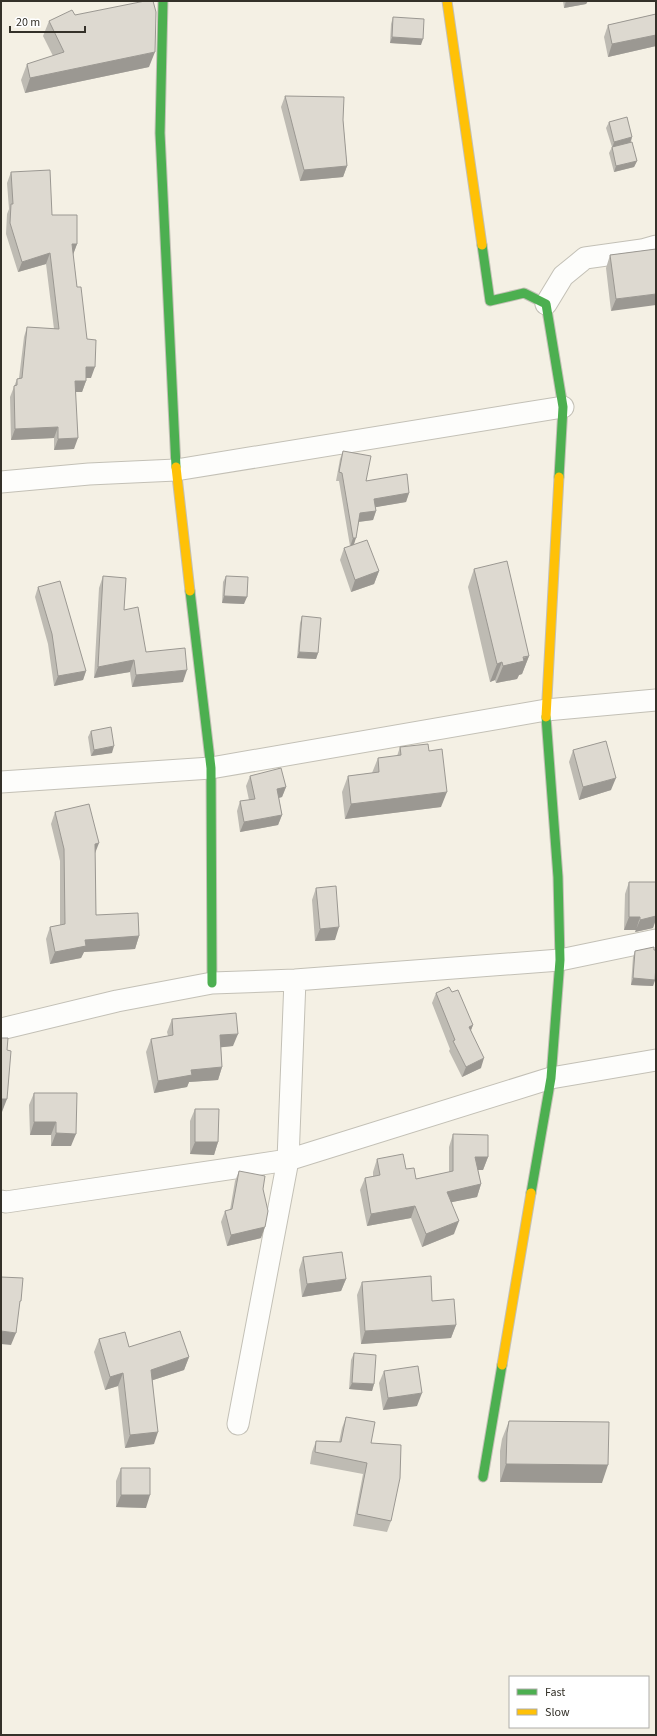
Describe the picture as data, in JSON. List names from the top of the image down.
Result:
{
  "legend": ["Fast", "Slow"],
  "scale_bar": "20 m"
}
